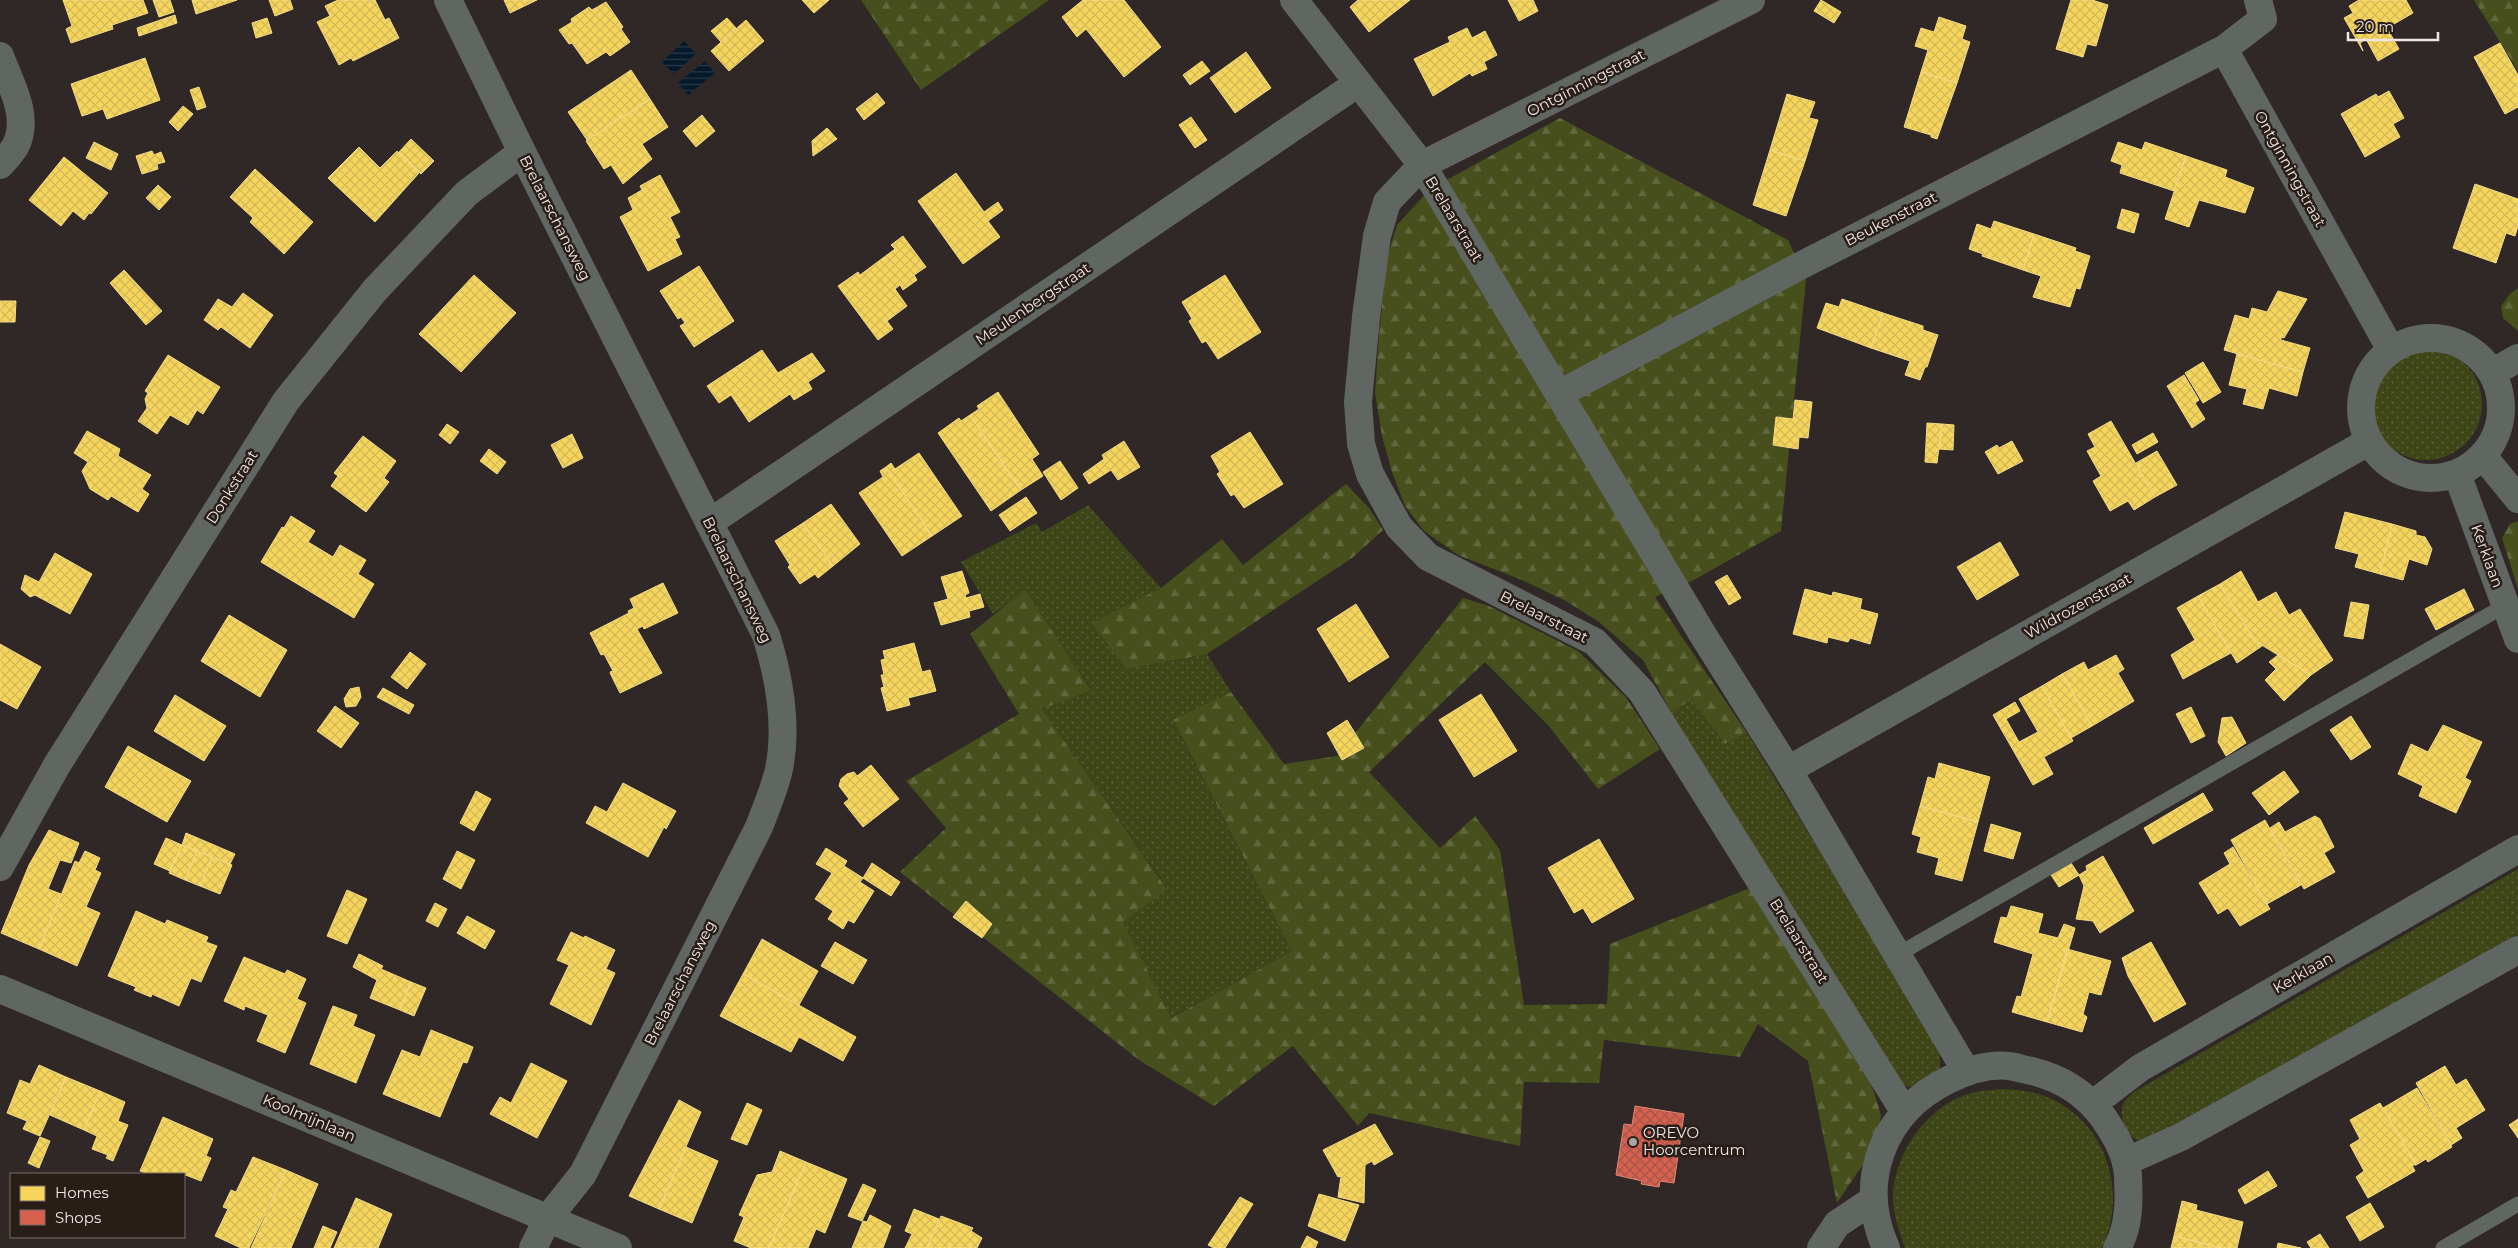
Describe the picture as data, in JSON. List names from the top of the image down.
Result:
{
  "streets": {
    "street": [
      "Ontginningstraat",
      "Brelaarschansweg",
      "Brelaarstraat",
      "Beukenstraat",
      "Meulenbergstraat",
      "Donkstraat",
      "Kerklaan",
      "Wildrozenstraat",
      "Koolmijnlaan"
    ]
  },
  "crossings": [
    ["Ontginningstraat", "Brelaarstraat"],
    ["Ontginningstraat", "Beukenstraat"],
    ["Ontginningstraat", "Kerklaan"],
    ["Ontginningstraat", "Wildrozenstraat"],
    ["Brelaarschansweg", "Meulenbergstraat"],
    ["Brelaarschansweg", "Donkstraat"],
    ["Brelaarschansweg", "Koolmijnlaan"],
    ["Brelaarstraat", "Beukenstraat"],
    ["Brelaarstraat", "Meulenbergstraat"],
    ["Brelaarstraat", "Wildrozenstraat"],
    ["Kerklaan", "Wildrozenstraat"]
  ],
  "places": ["OREVO Hoorcentrum"],
  "legend": ["Homes", "Shops"],
  "scale_bar": "20 m"
}
